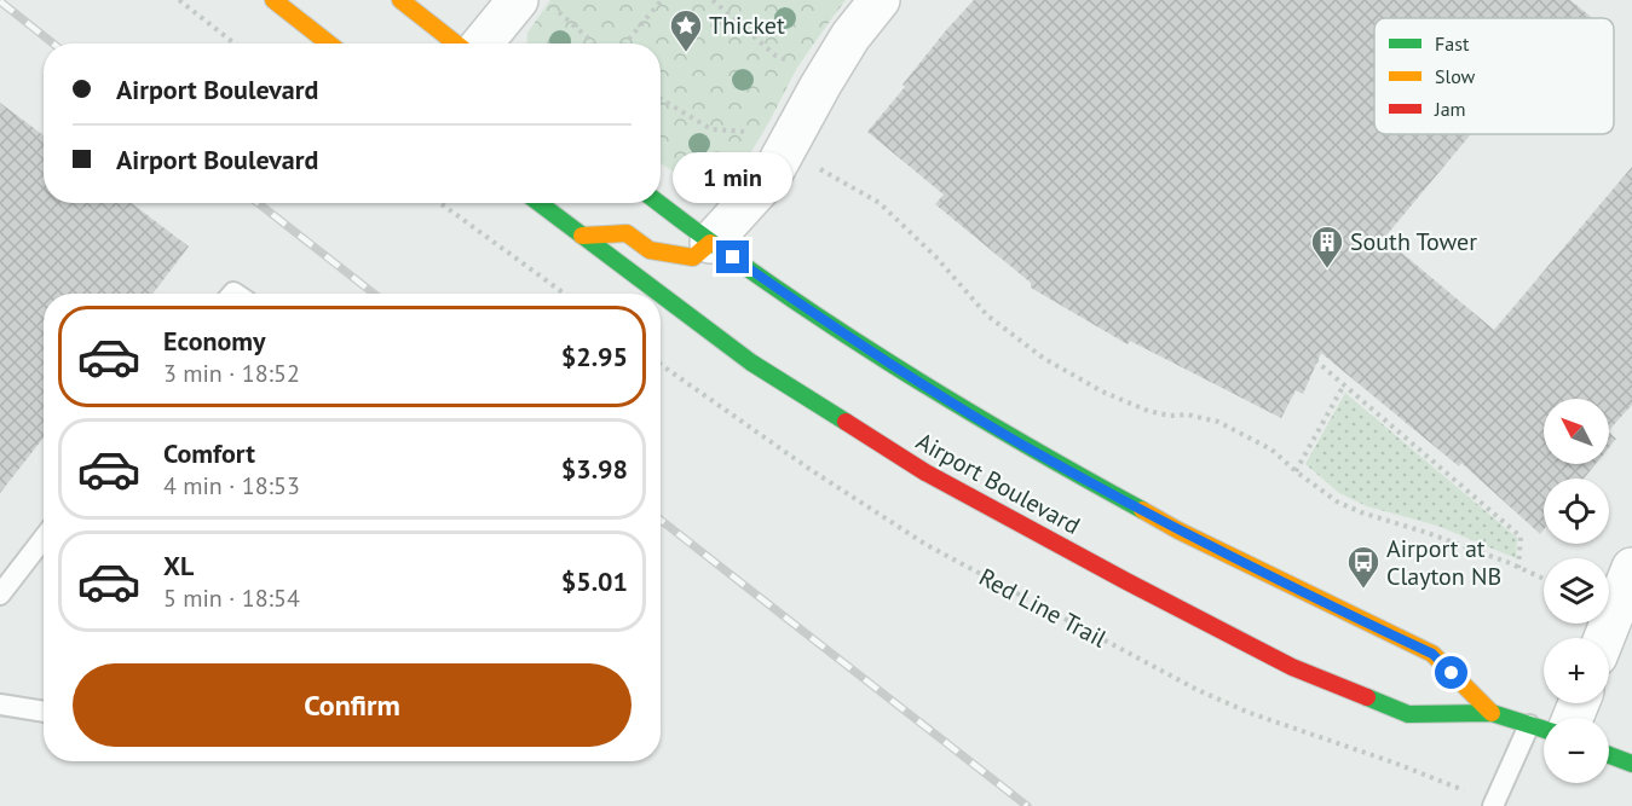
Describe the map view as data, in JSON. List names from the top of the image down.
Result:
{
  "streets": {
    "main road": ["Airport Boulevard"],
    "path": ["Red Line Trail"]
  },
  "places": {
    "place": ["Thicket"],
    "building": ["South Tower"],
    "bus stop": ["Airport at Clayton NB"]
  },
  "legend": ["Fast", "Slow", "Jam"],
  "north": "top left",
  "page": {
    "banner": ["Airport Boulevard", "Airport Boulevard"],
    "bubble": "1 min",
    "list": [
      {
        "name": "Economy",
        "note": "3 min · 18:52",
        "value": "$2.95"
      },
      {
        "name": "Comfort",
        "note": "4 min · 18:53",
        "value": "$3.98"
      },
      {
        "name": "XL",
        "note": "5 min · 18:54",
        "value": "$5.01"
      }
    ],
    "map_buttons": ["+", "−"],
    "buttons": "Confirm"
  }
}
